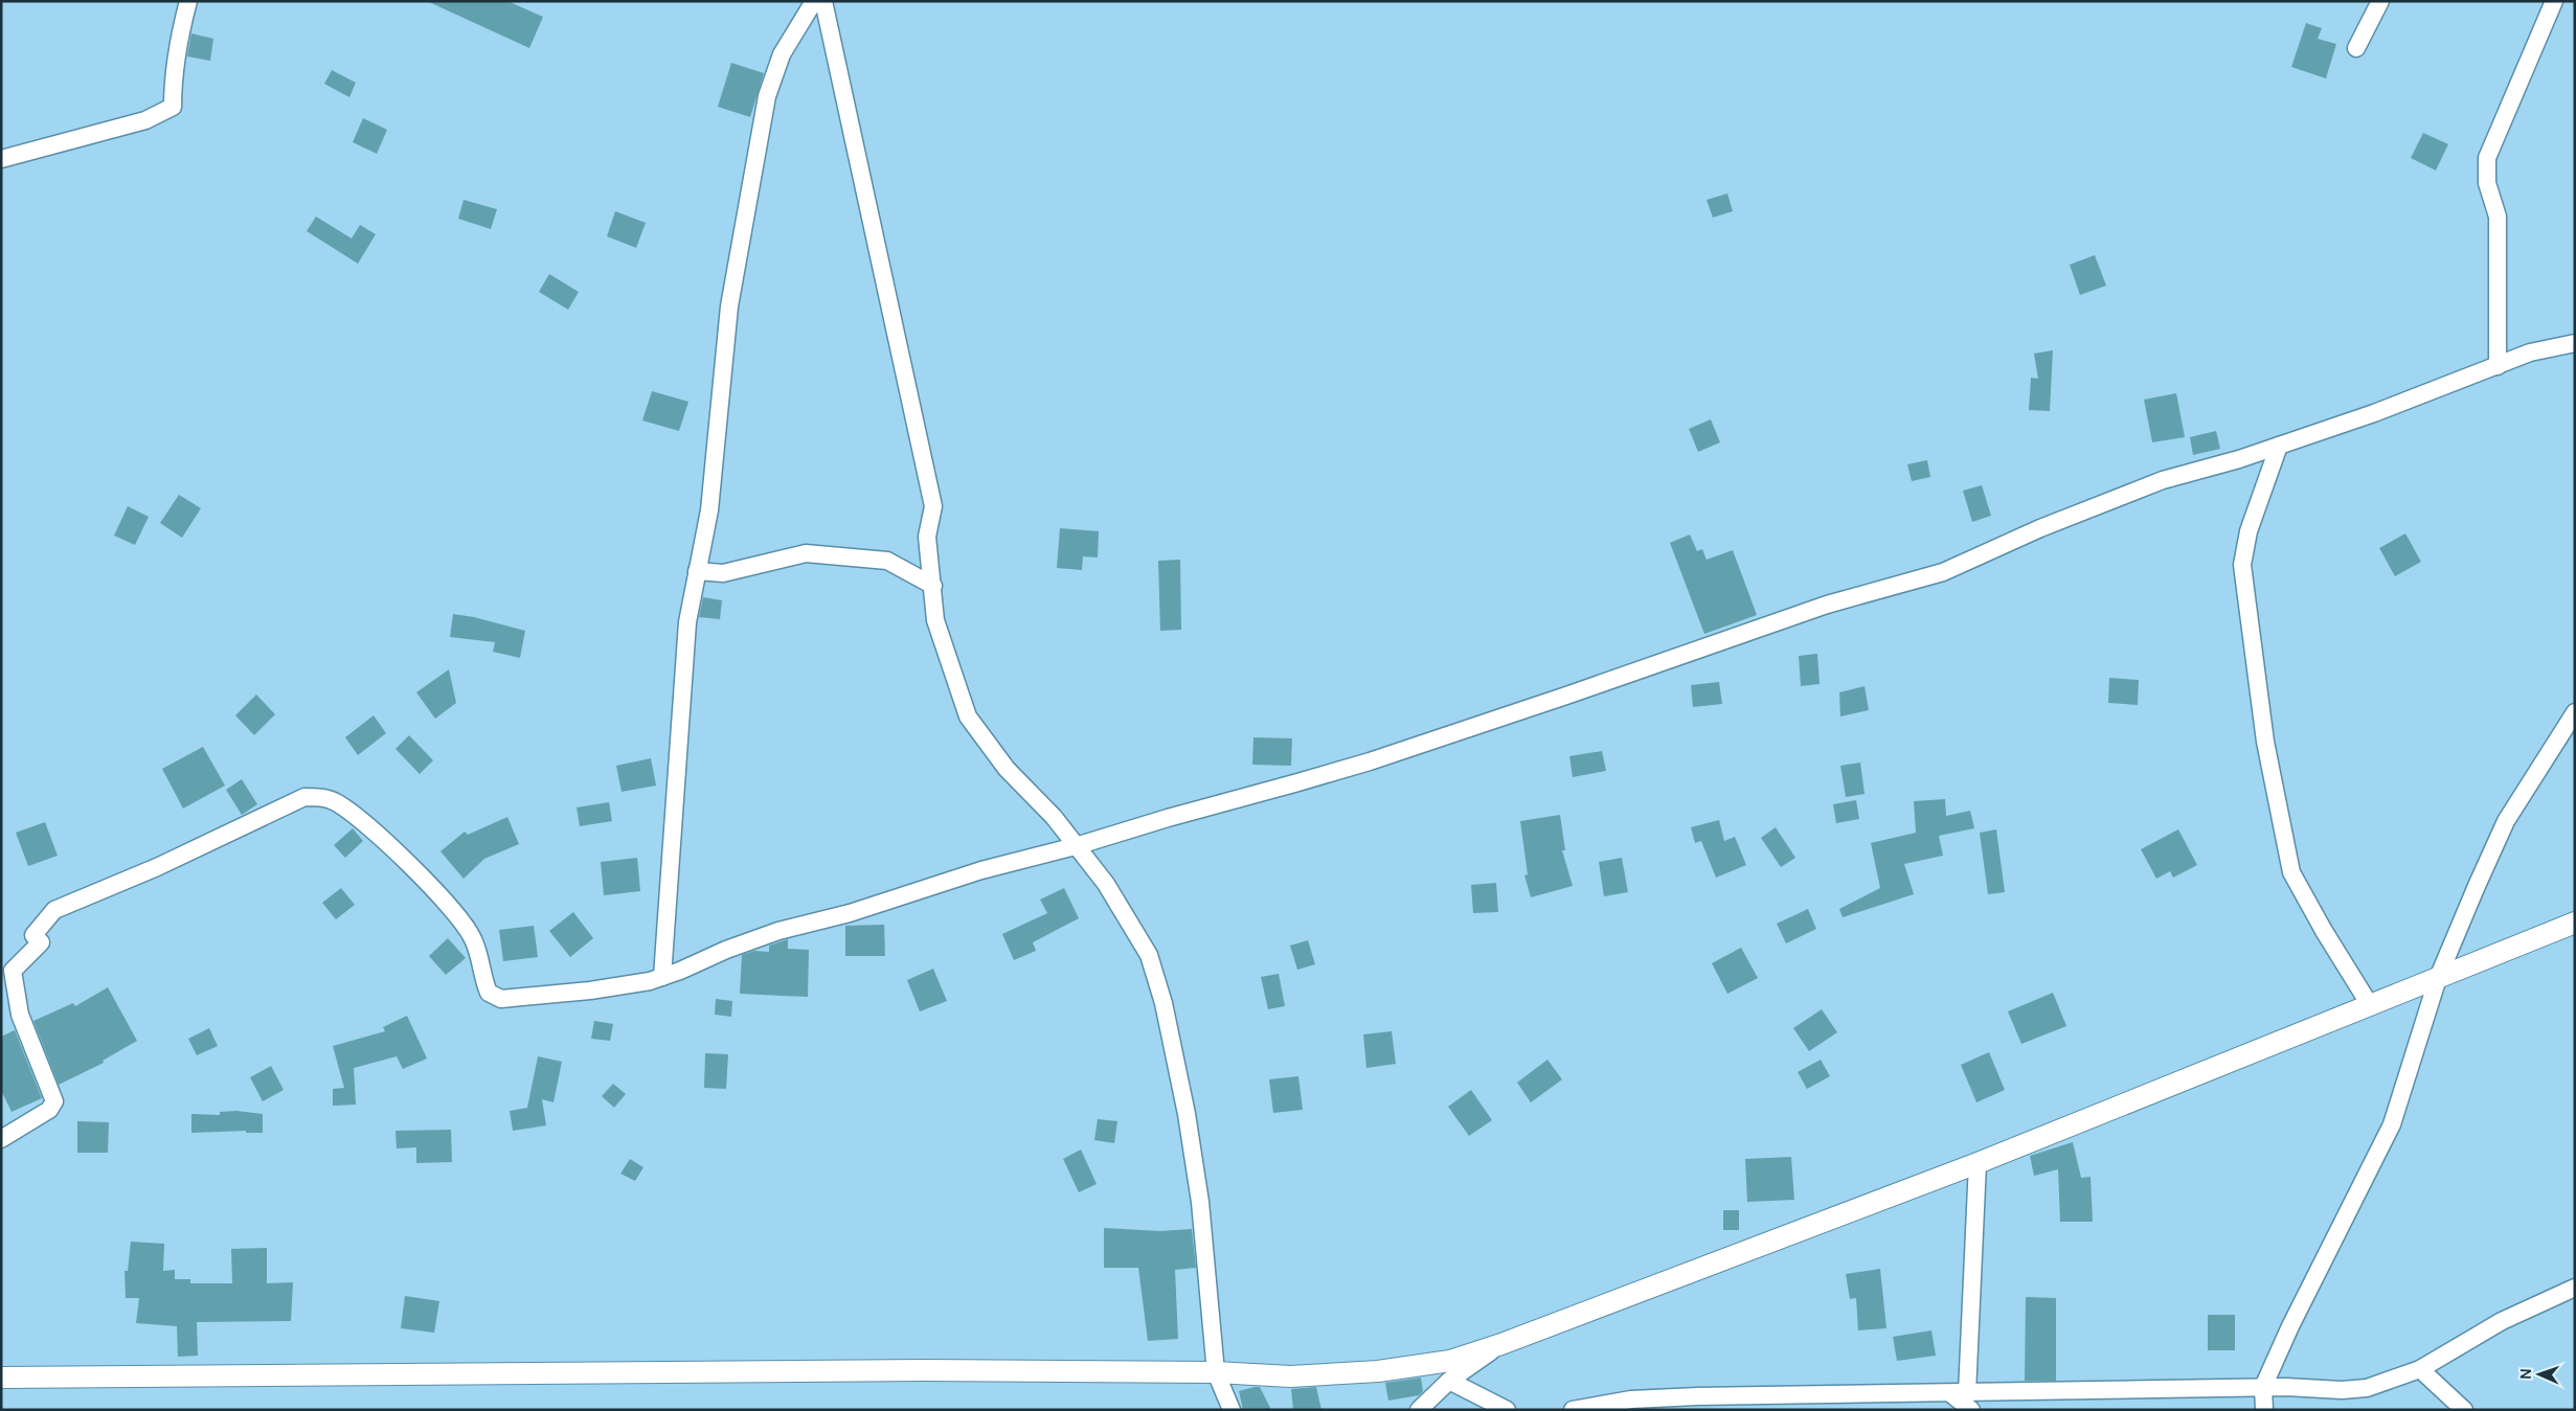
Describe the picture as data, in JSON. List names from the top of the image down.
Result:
{
  "north": "left"
}
